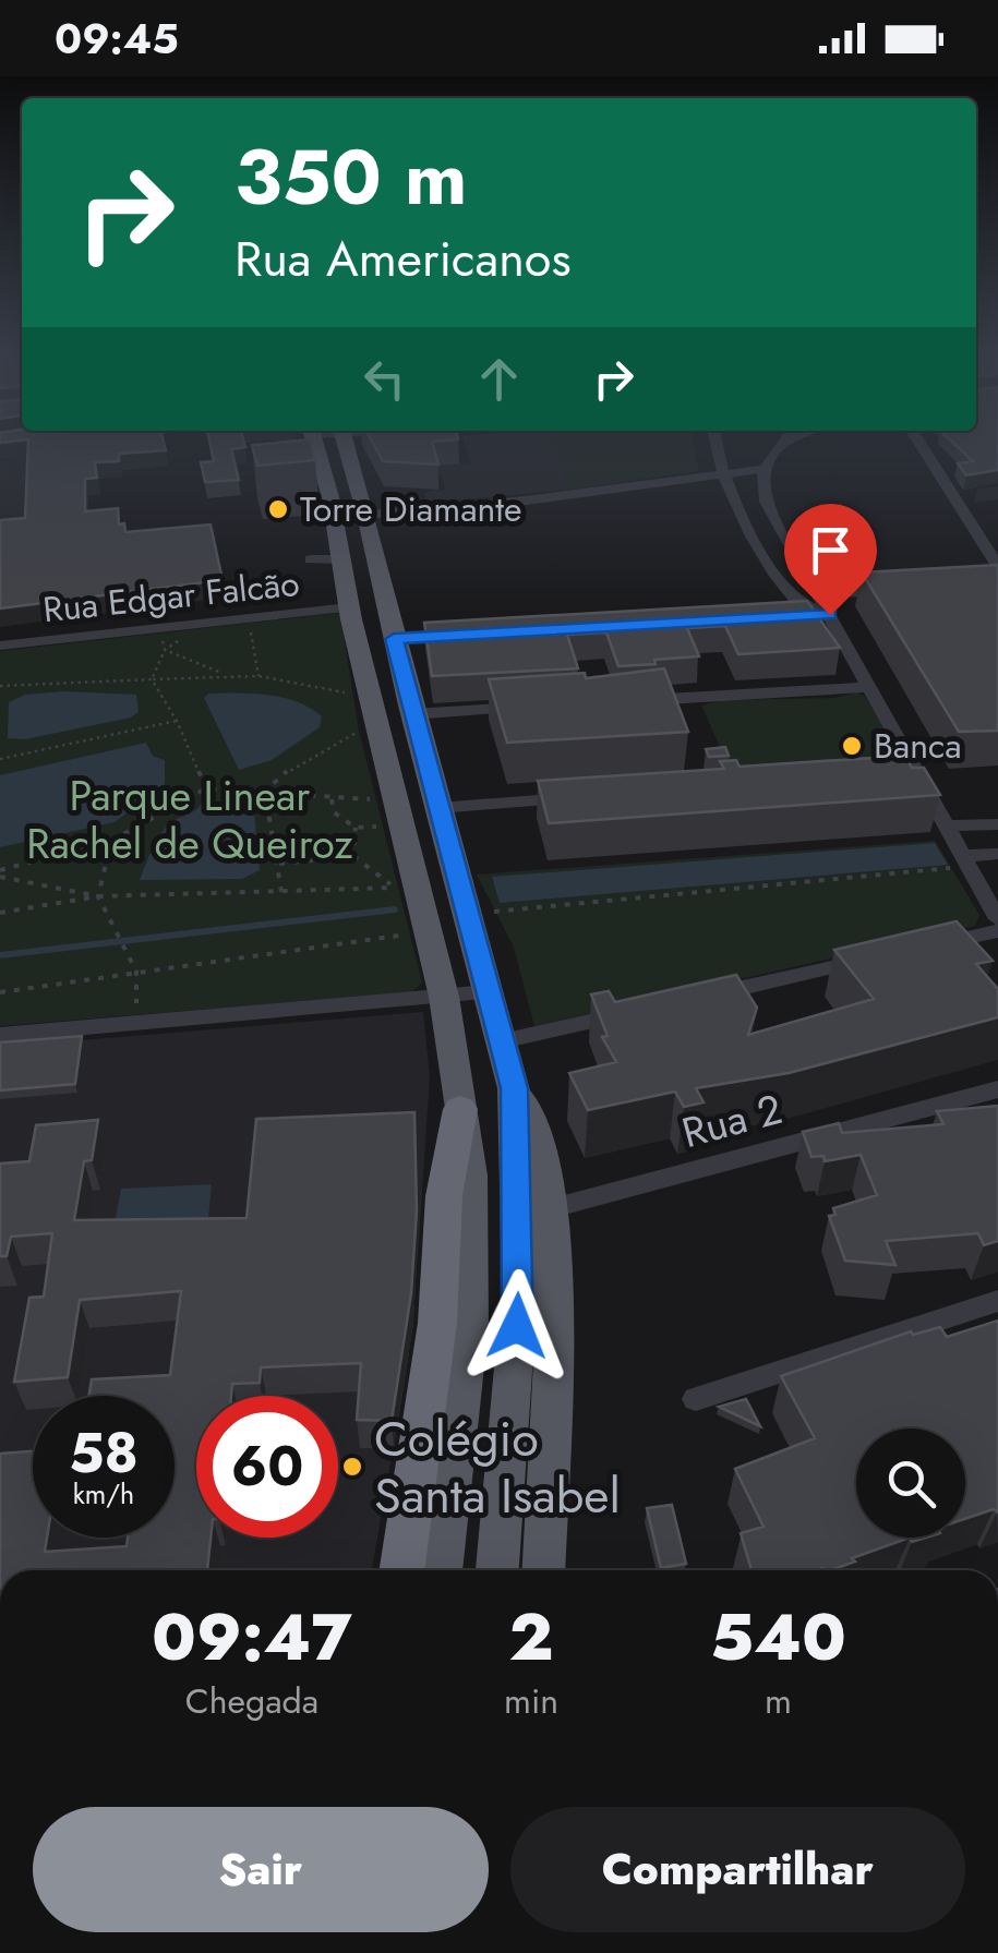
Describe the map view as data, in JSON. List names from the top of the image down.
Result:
{
  "streets": {
    "street": ["Rua Edgar Falcão", "Rua 2"]
  },
  "parks": ["Parque Linear Rachel de Queiroz"],
  "places": ["Torre Diamante", "Banca", "Colégio Santa Isabel"],
  "page": {
    "status": "09:45",
    "turn": ["350 m", "Rua Americanos"],
    "speed": "58 km/h",
    "limit": "60",
    "eta": [
      "09:47",
      "Chegada",
      "2",
      "min",
      "540",
      "m"
    ],
    "buttons": ["Sair", "Compartilhar"]
  }
}
